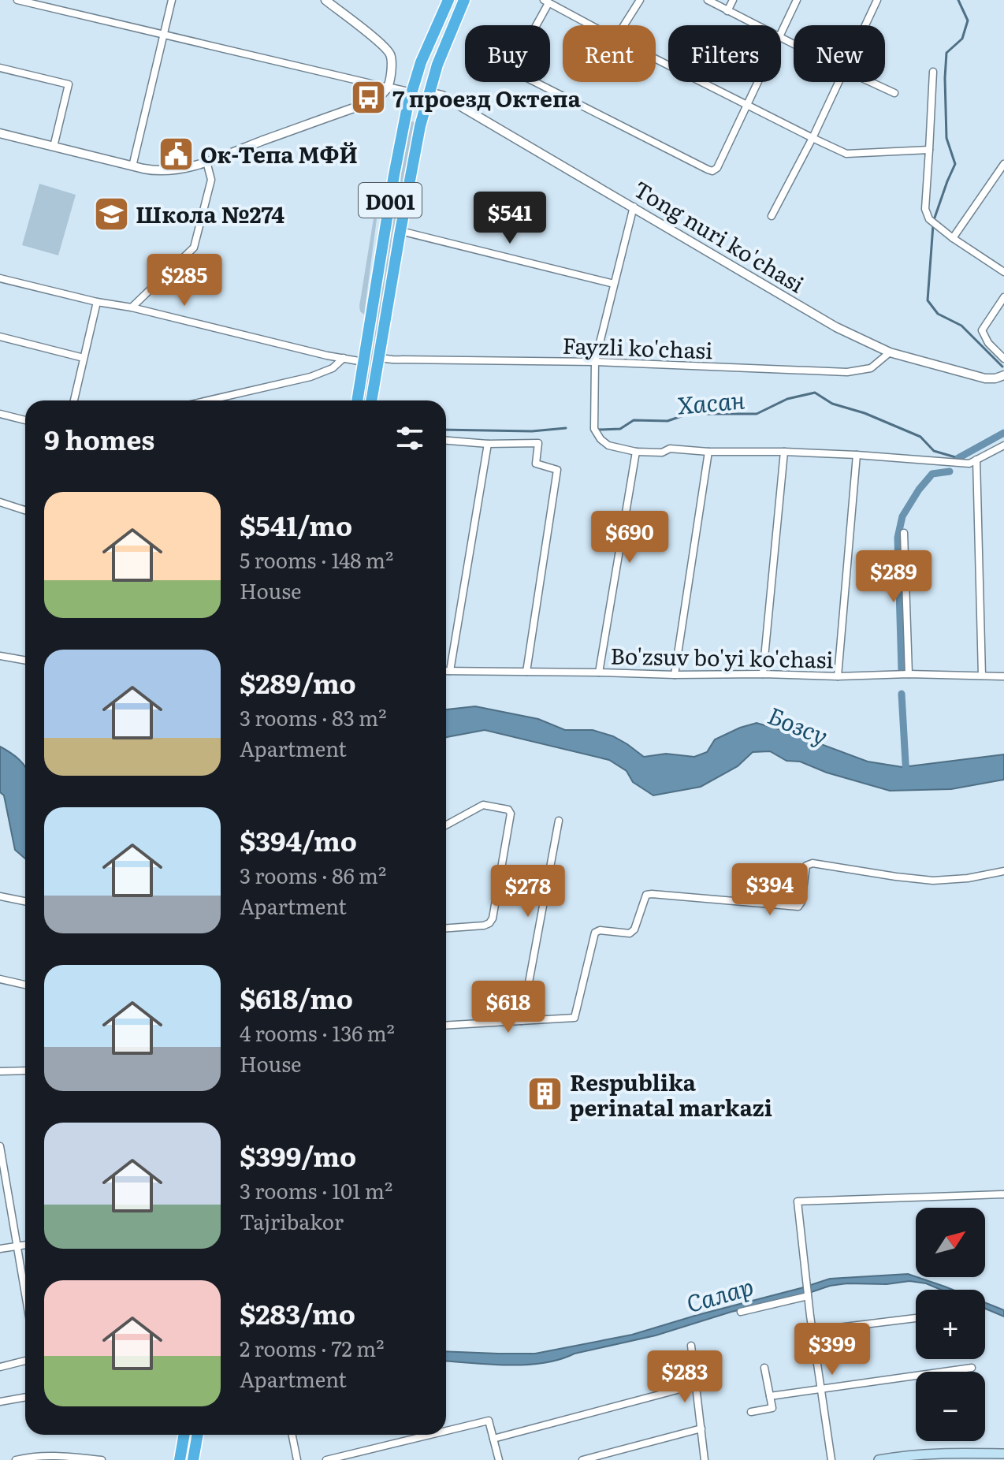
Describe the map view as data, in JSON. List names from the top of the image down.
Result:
{
  "streets": {
    "highway": ["D001"],
    "street": ["Tong nuri ko'chasi", "Fayzli ko'chasi", "Bo'zsuv bo'yi ko'chasi"]
  },
  "crossings": [
    ["D001", "Tong nuri ko'chasi"],
    ["D001", "Fayzli ko'chasi"],
    ["Tong nuri ko'chasi", "Fayzli ko'chasi"]
  ],
  "water": ["Хасан", "Бозсу", "Салар"],
  "places": {
    "bus stop": ["7 проезд Октепа"],
    "public building": ["Ок-Тепа МФЙ"],
    "school or university": ["Школа №274"],
    "building": ["Respublika perinatal markazi"]
  },
  "north": "top right",
  "page": {
    "chip": [
      "Buy",
      "Rent",
      "Filters",
      "New"
    ],
    "price": [
      "$541",
      "$285",
      "$690",
      "$289",
      "$394",
      "$278",
      "$618",
      "$399",
      "$283"
    ],
    "heading": "9 homes",
    "list": [
      {
        "name": "$541/mo",
        "note": "5 rooms · 148 m² · House"
      },
      {
        "name": "$289/mo",
        "note": "3 rooms · 83 m² · Apartment"
      },
      {
        "name": "$394/mo",
        "note": "3 rooms · 86 m² · Apartment"
      },
      {
        "name": "$618/mo",
        "note": "4 rooms · 136 m² · House"
      },
      {
        "name": "$399/mo",
        "note": "3 rooms · 101 m² · Tajribakor"
      },
      {
        "name": "$283/mo",
        "note": "2 rooms · 72 m² · Apartment"
      }
    ],
    "map_buttons": ["+", "−"]
  }
}
